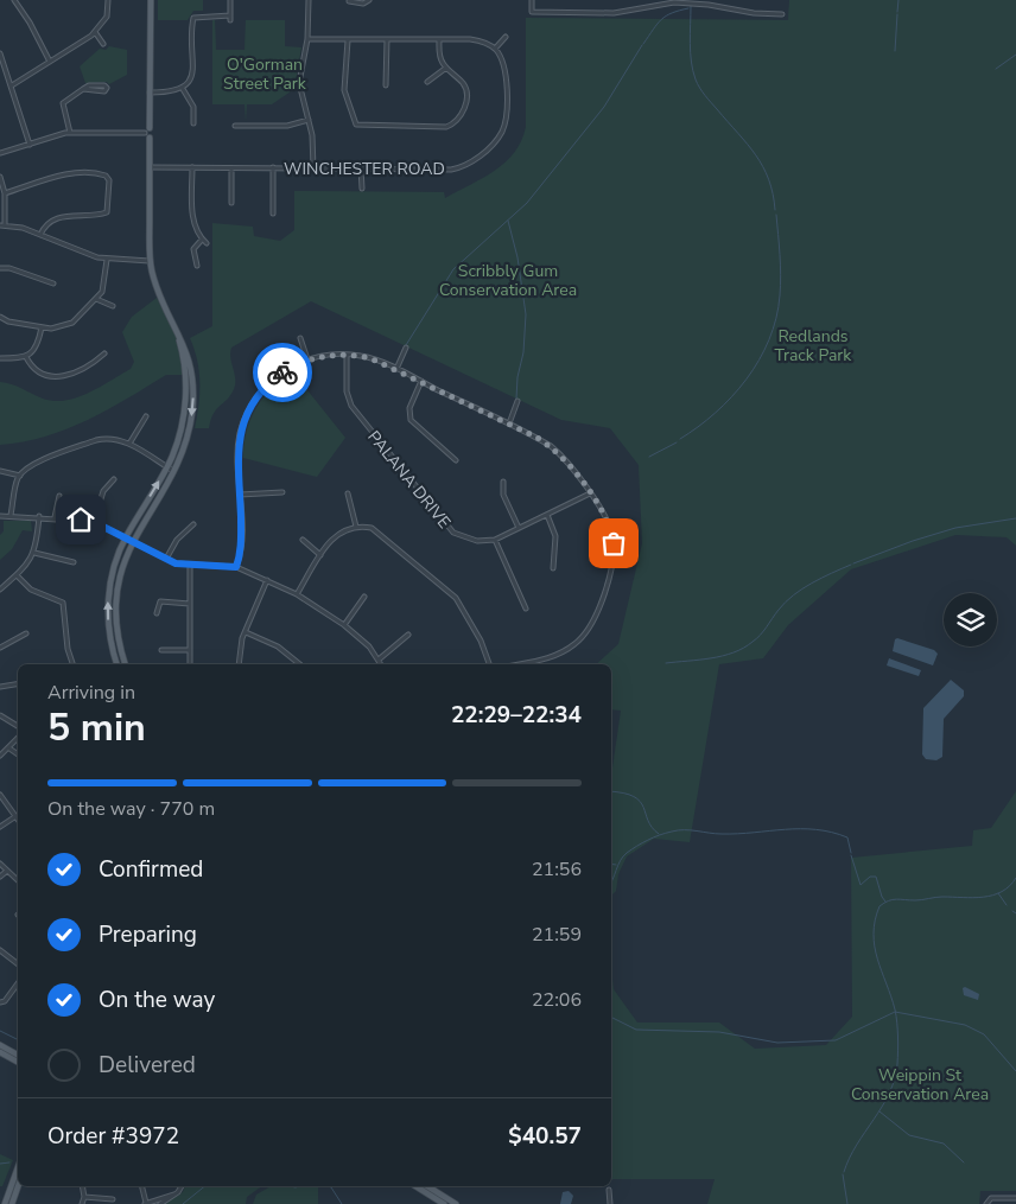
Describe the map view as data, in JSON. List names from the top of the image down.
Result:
{
  "streets": {
    "street": ["WINCHESTER ROAD", "PALANA DRIVE"]
  },
  "parks": [
    "O'Gorman Street Park",
    "Scribbly Gum Conservation Area",
    "Redlands Track Park",
    "Weippin St Conservation Area"
  ],
  "page": {
    "heading": ["5 min", "Arriving in", "22:29–22:34"],
    "panel": ["Order #3972", "$40.57"],
    "bar": "On the way · 770 m",
    "list": [
      ["Confirmed", "21:56"],
      ["Preparing", "21:59"],
      ["On the way", "22:06"],
      "Delivered"
    ]
  }
}
